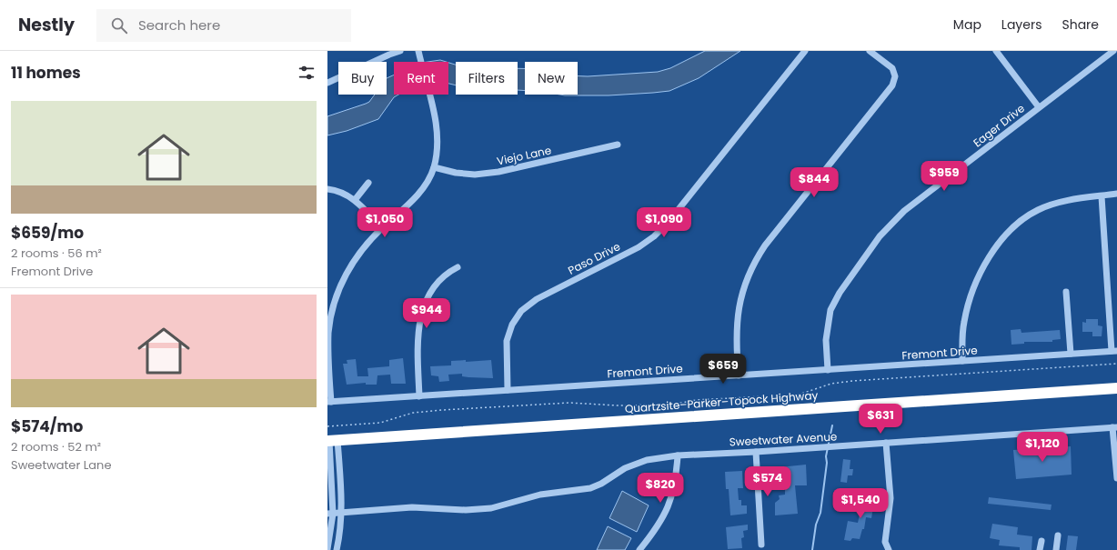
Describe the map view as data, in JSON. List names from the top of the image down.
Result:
{
  "streets": {
    "highway": ["Quartzsite–Parker–Topock Highway"],
    "street": [
      "Eager Drive",
      "Viejo Lane",
      "Paso Drive",
      "Fremont Drive",
      "Sweetwater Avenue"
    ]
  },
  "crossings": [
    ["Eager Drive", "Fremont Drive"],
    ["Paso Drive", "Fremont Drive"]
  ],
  "page": {
    "header": "Nestly",
    "search": "Search here",
    "nav": ["Map", "Layers", "Share"],
    "heading": "11 homes",
    "chip": [
      "Buy",
      "Rent",
      "Filters",
      "New"
    ],
    "list": [
      {
        "name": "$659/mo",
        "note": "2 rooms · 56 m² · Fremont Drive"
      },
      {
        "name": "$574/mo",
        "note": "2 rooms · 52 m² · Sweetwater Lane"
      }
    ],
    "price": [
      "$959",
      "$844",
      "$1,050",
      "$1,090",
      "$944",
      "$659",
      "$631",
      "$1,120",
      "$574",
      "$820",
      "$1,540"
    ]
  }
}
